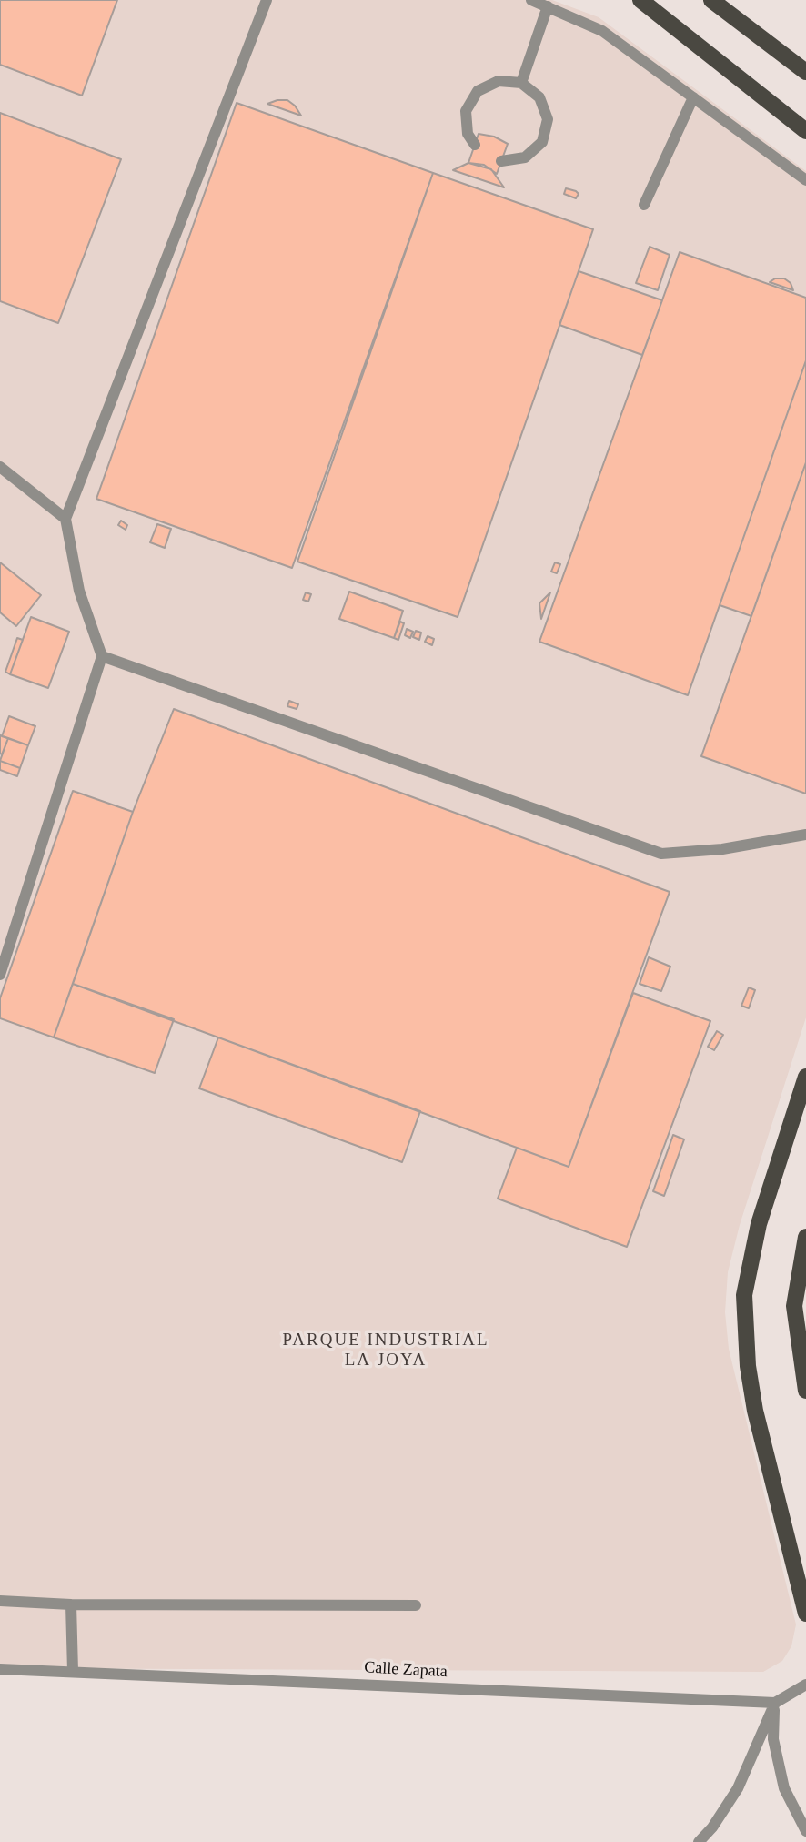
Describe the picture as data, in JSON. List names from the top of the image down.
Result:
{
  "streets": {
    "lane": ["Calle Zapata"]
  },
  "districts": ["PARQUE INDUSTRIAL LA JOYA"]
}
